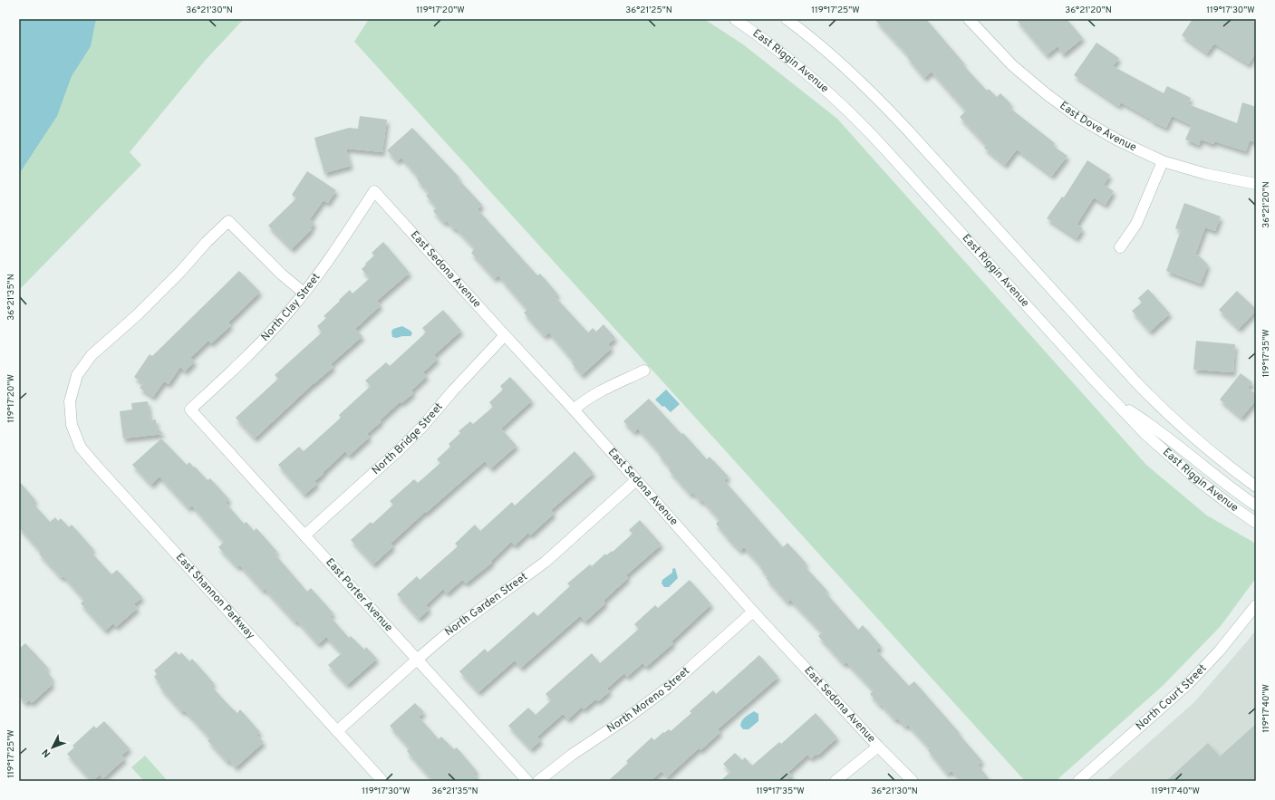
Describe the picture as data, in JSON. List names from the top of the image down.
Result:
{
  "streets": {
    "street": [
      "East Riggin Avenue",
      "East Dove Avenue",
      "East Sedona Avenue",
      "North Clay Street",
      "North Bridge Street",
      "East Porter Avenue",
      "East Shannon Parkway",
      "North Garden Street",
      "North Court Street",
      "North Moreno Street"
    ]
  },
  "crossings": [
    ["East Sedona Avenue", "North Clay Street"],
    ["East Sedona Avenue", "North Bridge Street"],
    ["East Sedona Avenue", "North Garden Street"],
    ["East Sedona Avenue", "North Moreno Street"],
    ["North Clay Street", "East Porter Avenue"],
    ["North Clay Street", "East Shannon Parkway"],
    ["North Bridge Street", "East Porter Avenue"],
    ["East Porter Avenue", "North Garden Street"],
    ["East Shannon Parkway", "North Garden Street"]
  ],
  "north": "bottom left",
  "coordinates": [
    "36°21'30\"N",
    "119°17'20\"W",
    "36°21'25\"N",
    "119°17'25\"W",
    "36°21'20\"N",
    "119°17'30\"W",
    "36°21'35\"N",
    "119°17'35\"W",
    "119°17'40\"W"
  ]
}
